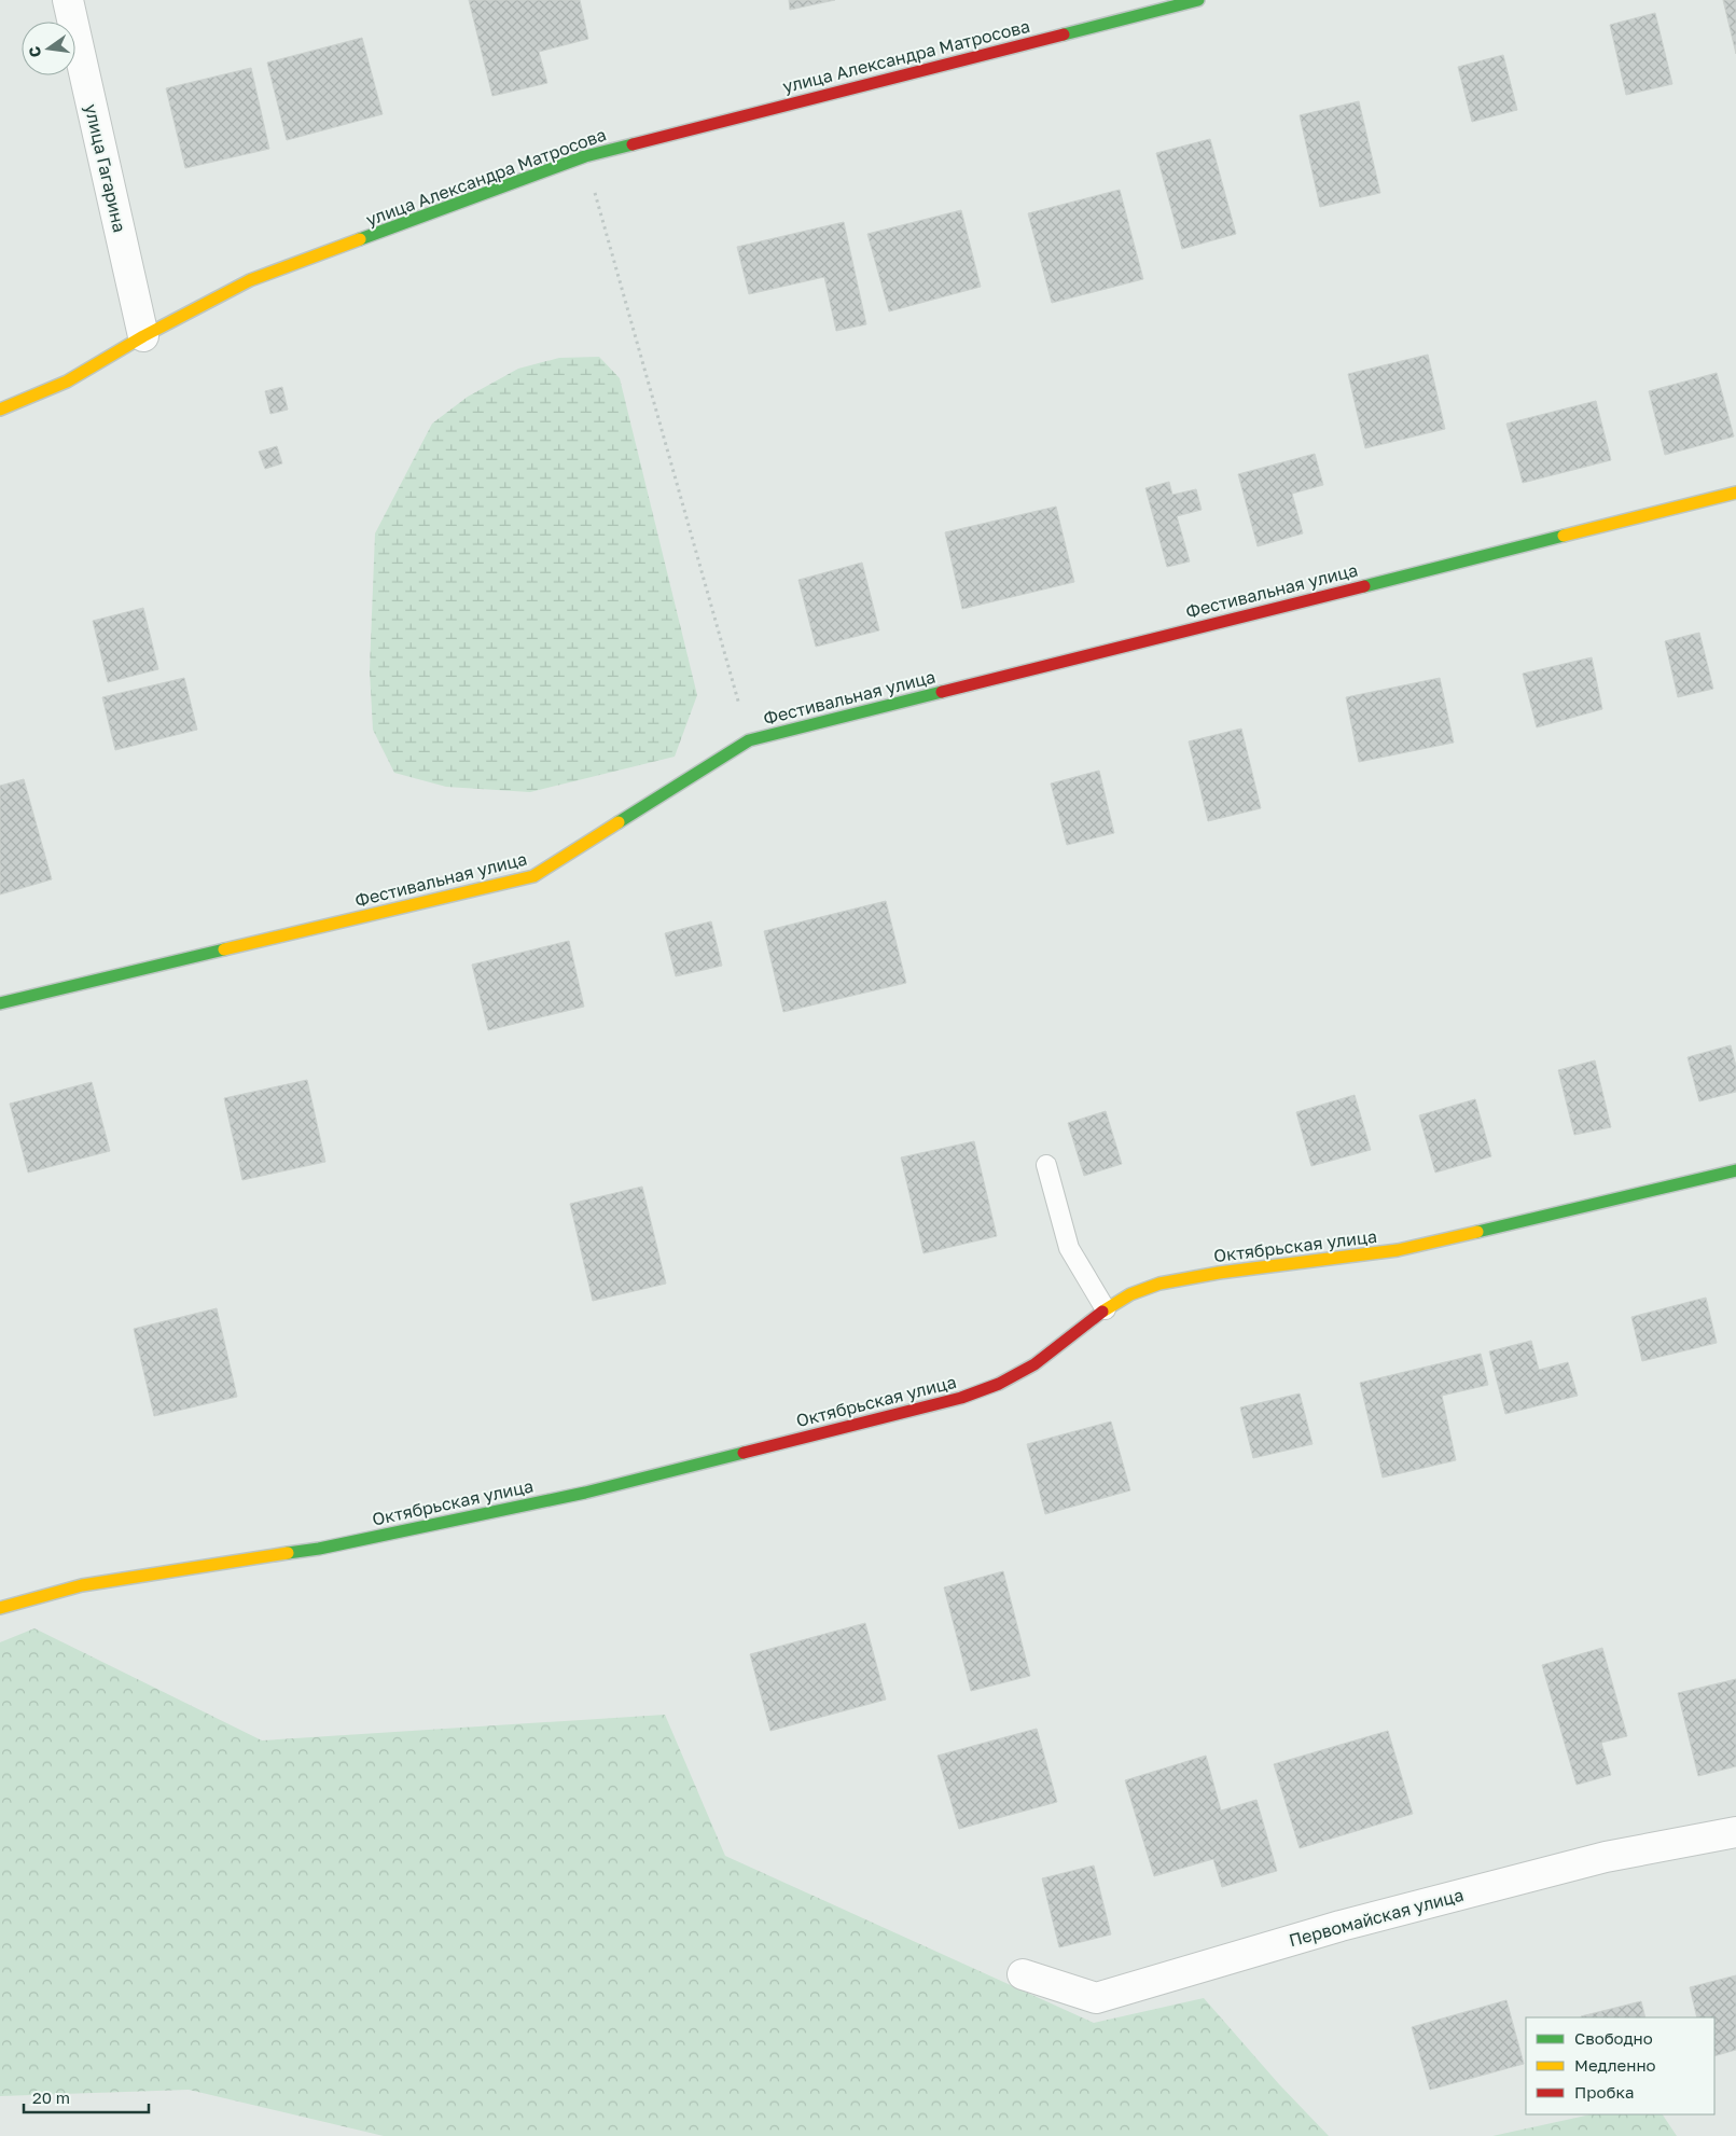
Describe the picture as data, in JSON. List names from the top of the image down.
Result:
{
  "streets": {
    "street": [
      "улица Александра Матросова",
      "улица Гагарина",
      "Фестивальная улица",
      "Октябрьская улица",
      "Первомайская улица"
    ]
  },
  "crossings": [
    ["улица Александра Матросова", "улица Гагарина"]
  ],
  "legend": ["Свободно", "Медленно", "Пробка"],
  "scale_bar": "20 m",
  "north": "left"
}
